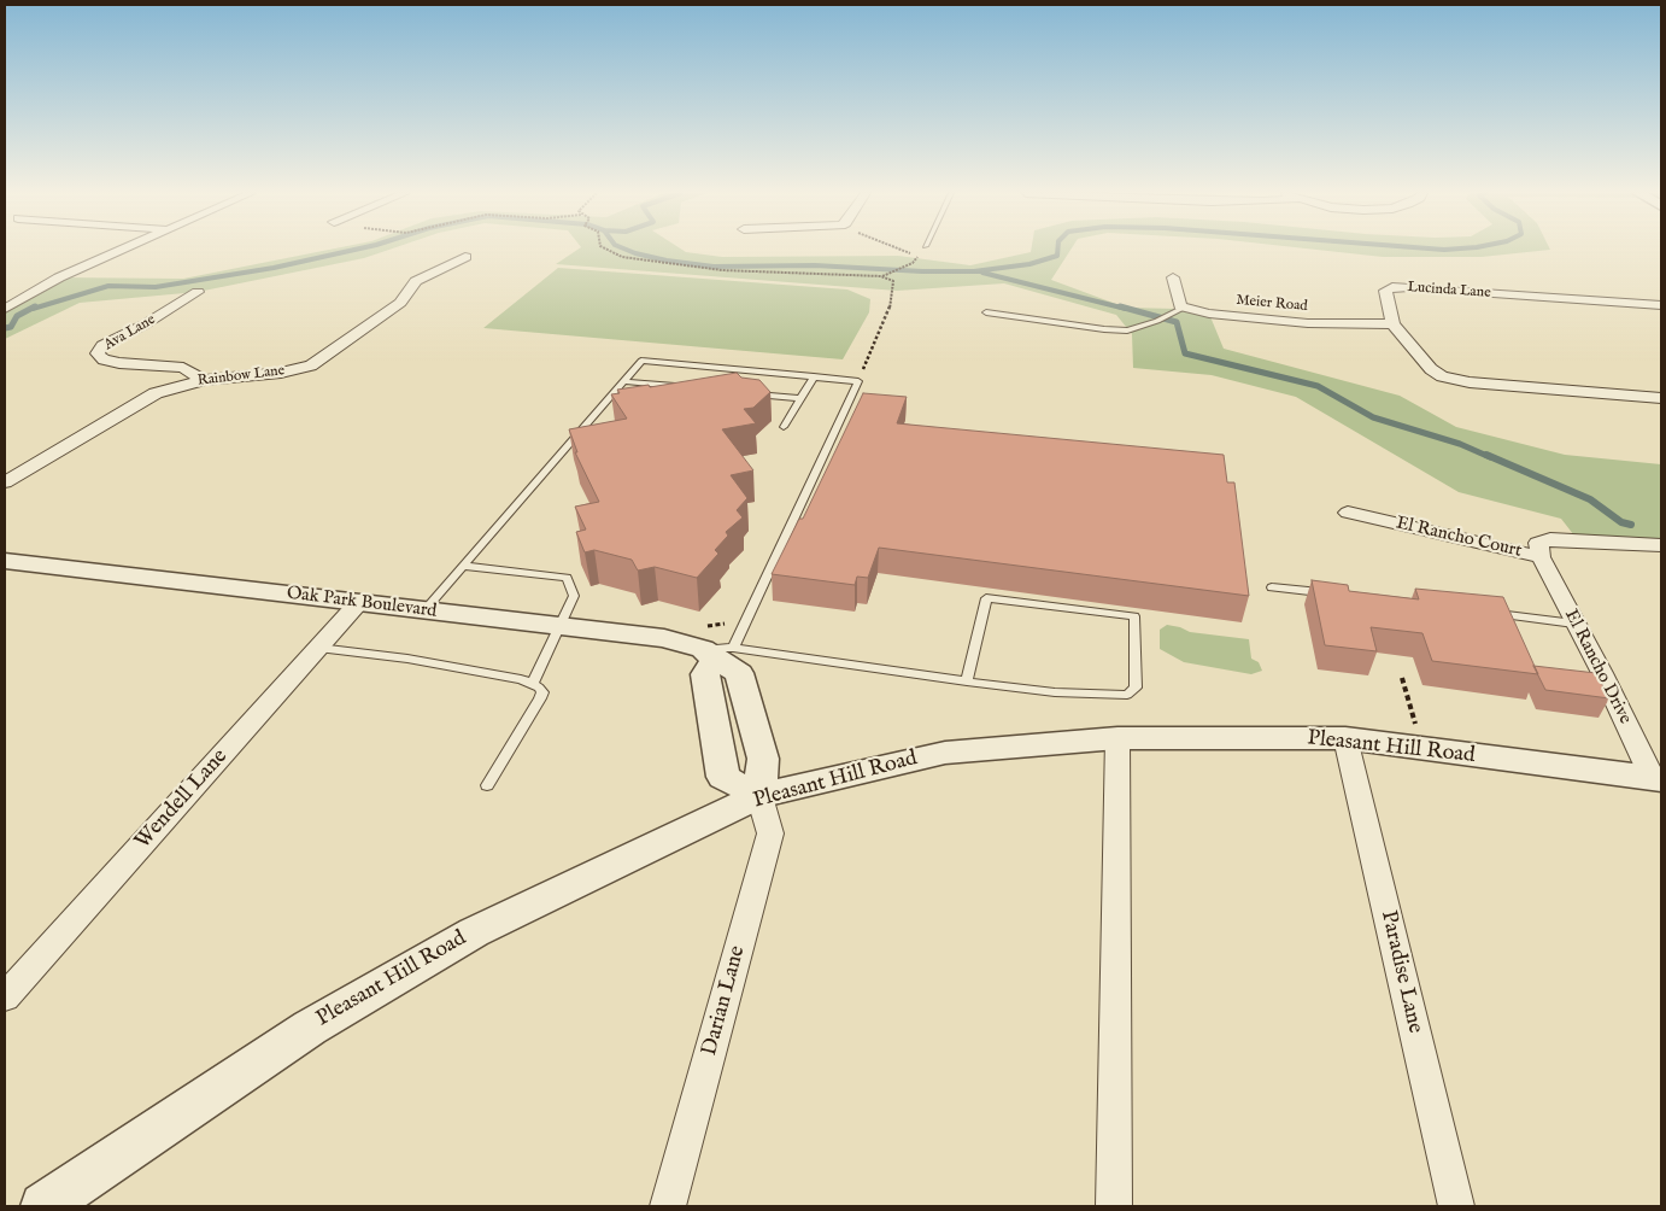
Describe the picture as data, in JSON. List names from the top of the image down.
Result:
{
  "streets": {
    "street": [
      "Lucinda Lane",
      "Meier Road",
      "Ava Lane",
      "Rainbow Lane",
      "El Rancho Court",
      "Oak Park Boulevard",
      "El Rancho Drive",
      "Pleasant Hill Road",
      "Wendell Lane",
      "Paradise Lane",
      "Darian Lane"
    ]
  },
  "crossings": [
    ["Lucinda Lane", "Meier Road"],
    ["Ava Lane", "Rainbow Lane"],
    ["El Rancho Court", "El Rancho Drive"],
    ["Oak Park Boulevard", "Pleasant Hill Road"],
    ["Oak Park Boulevard", "Wendell Lane"],
    ["Oak Park Boulevard", "Darian Lane"],
    ["El Rancho Drive", "Pleasant Hill Road"],
    ["Pleasant Hill Road", "Paradise Lane"],
    ["Pleasant Hill Road", "Darian Lane"]
  ]
}
